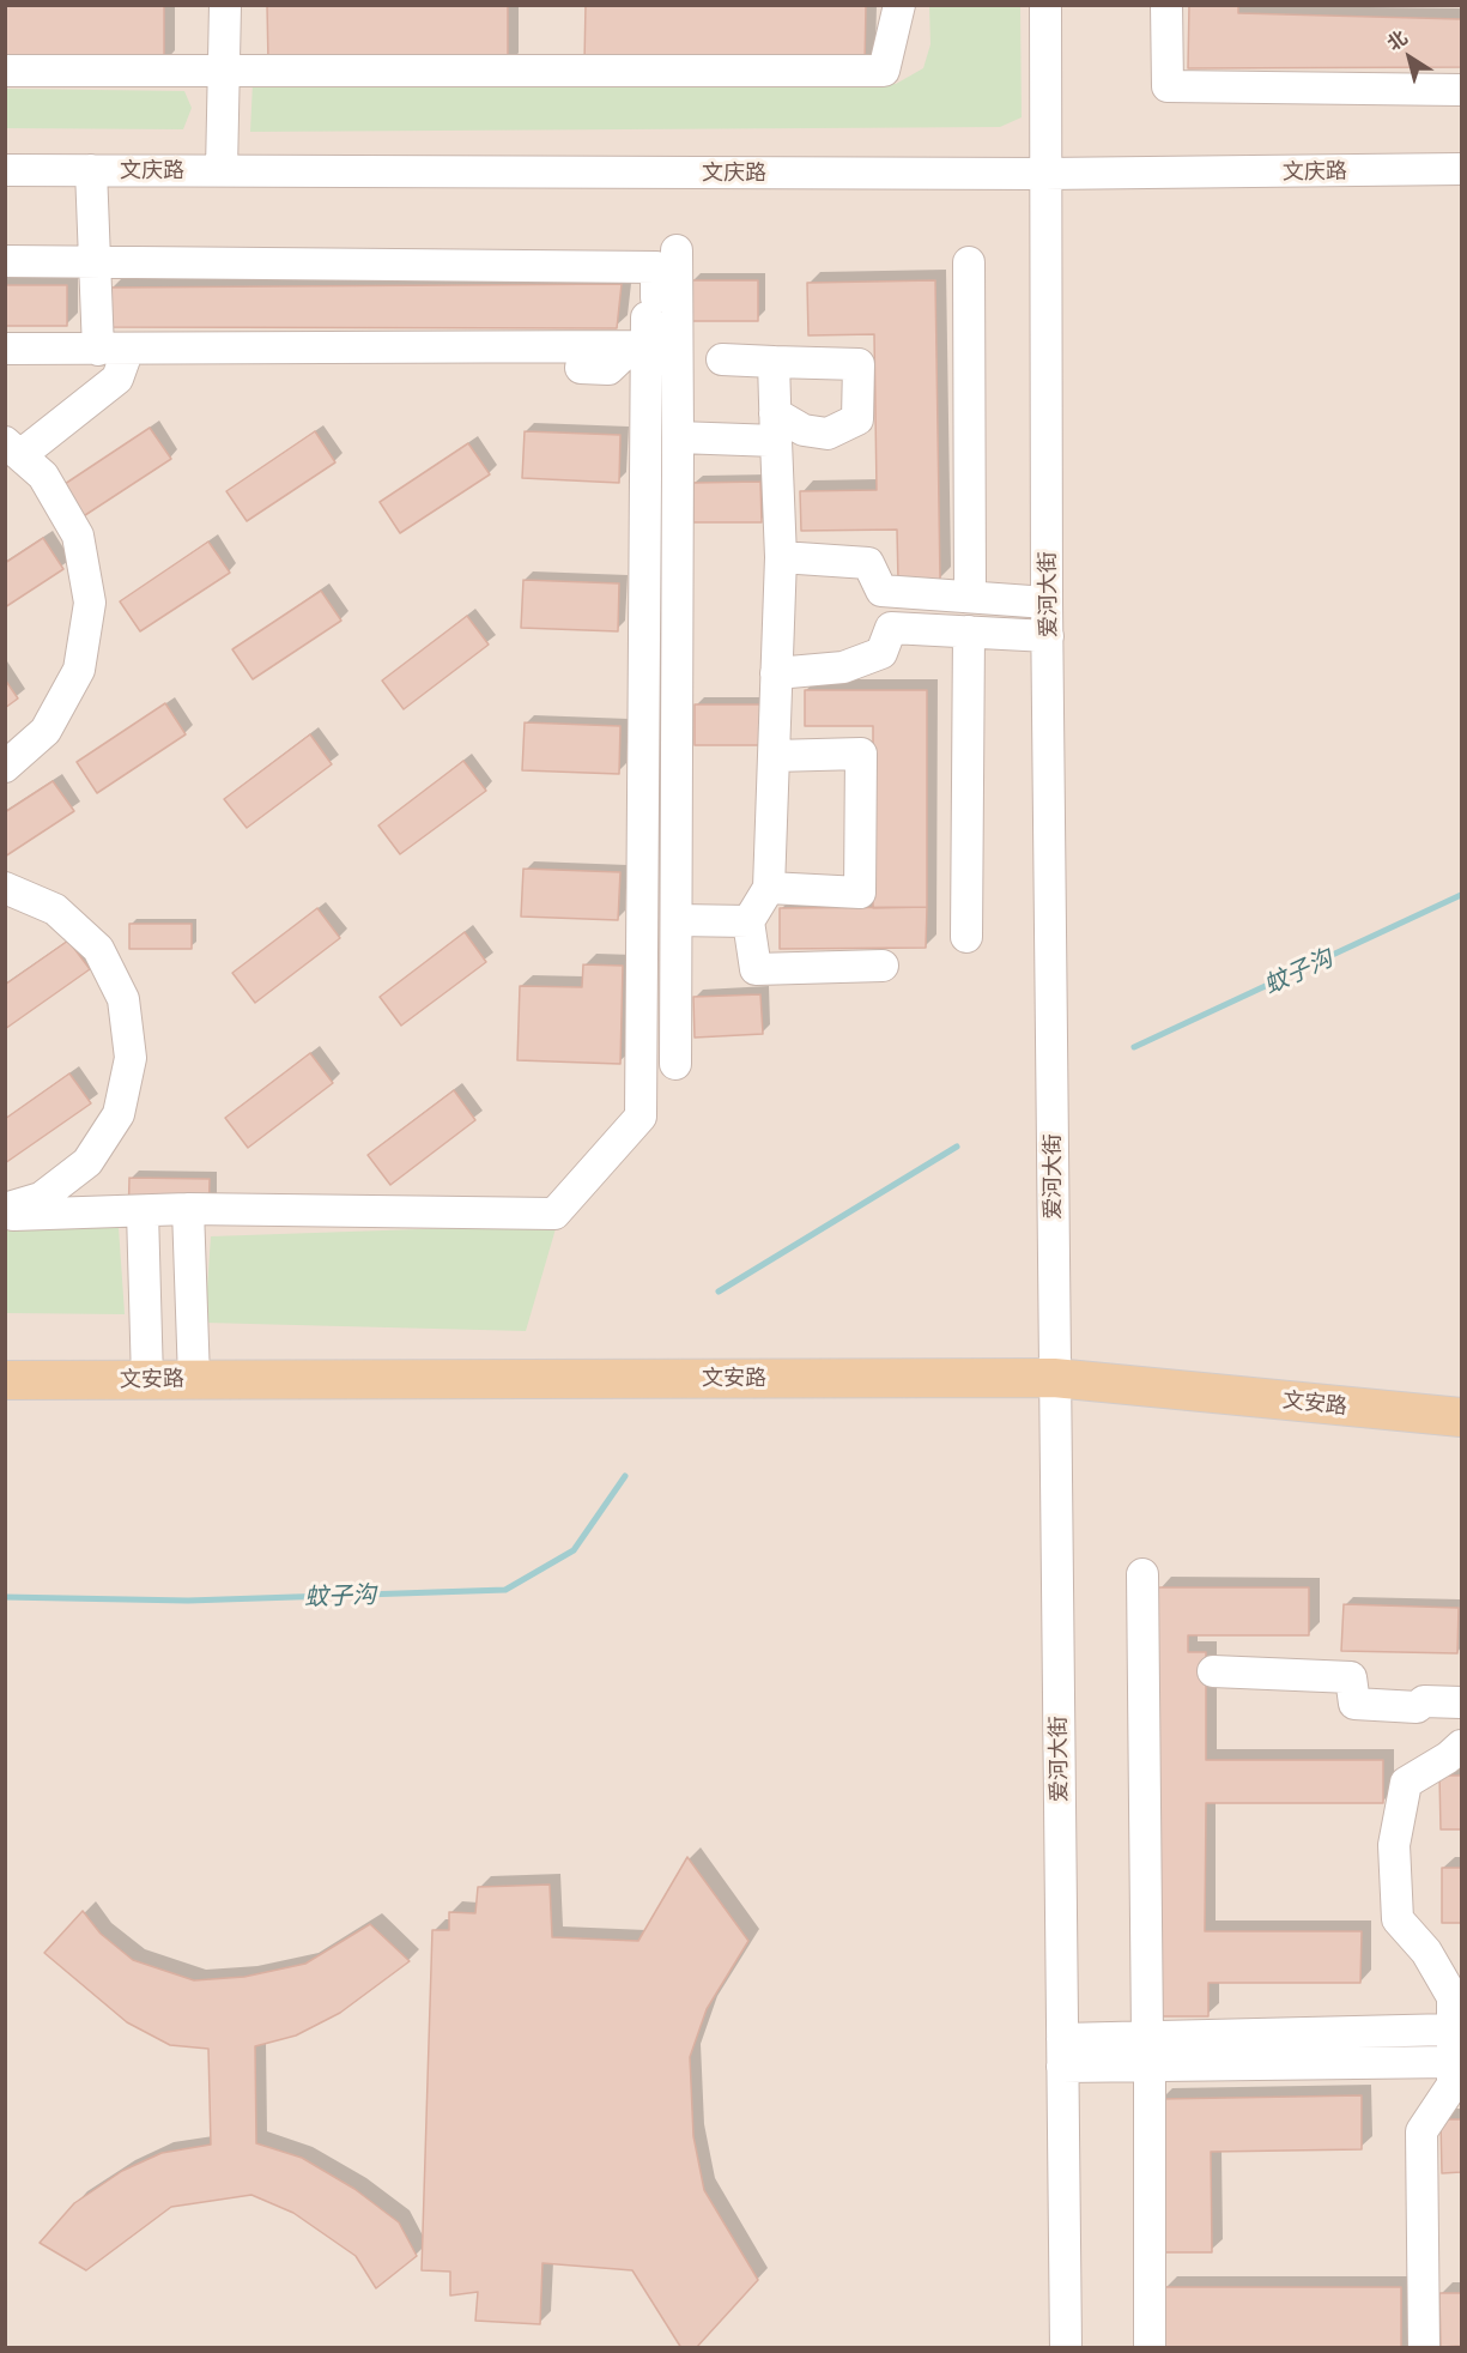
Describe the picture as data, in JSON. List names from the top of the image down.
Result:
{
  "streets": {
    "main road": ["文安路"],
    "street": ["文庆路", "爱河大街"]
  },
  "crossings": [
    ["文庆路", "爱河大街"],
    ["爱河大街", "文安路"]
  ],
  "water": ["蚊子沟"],
  "north": "top left"
}
